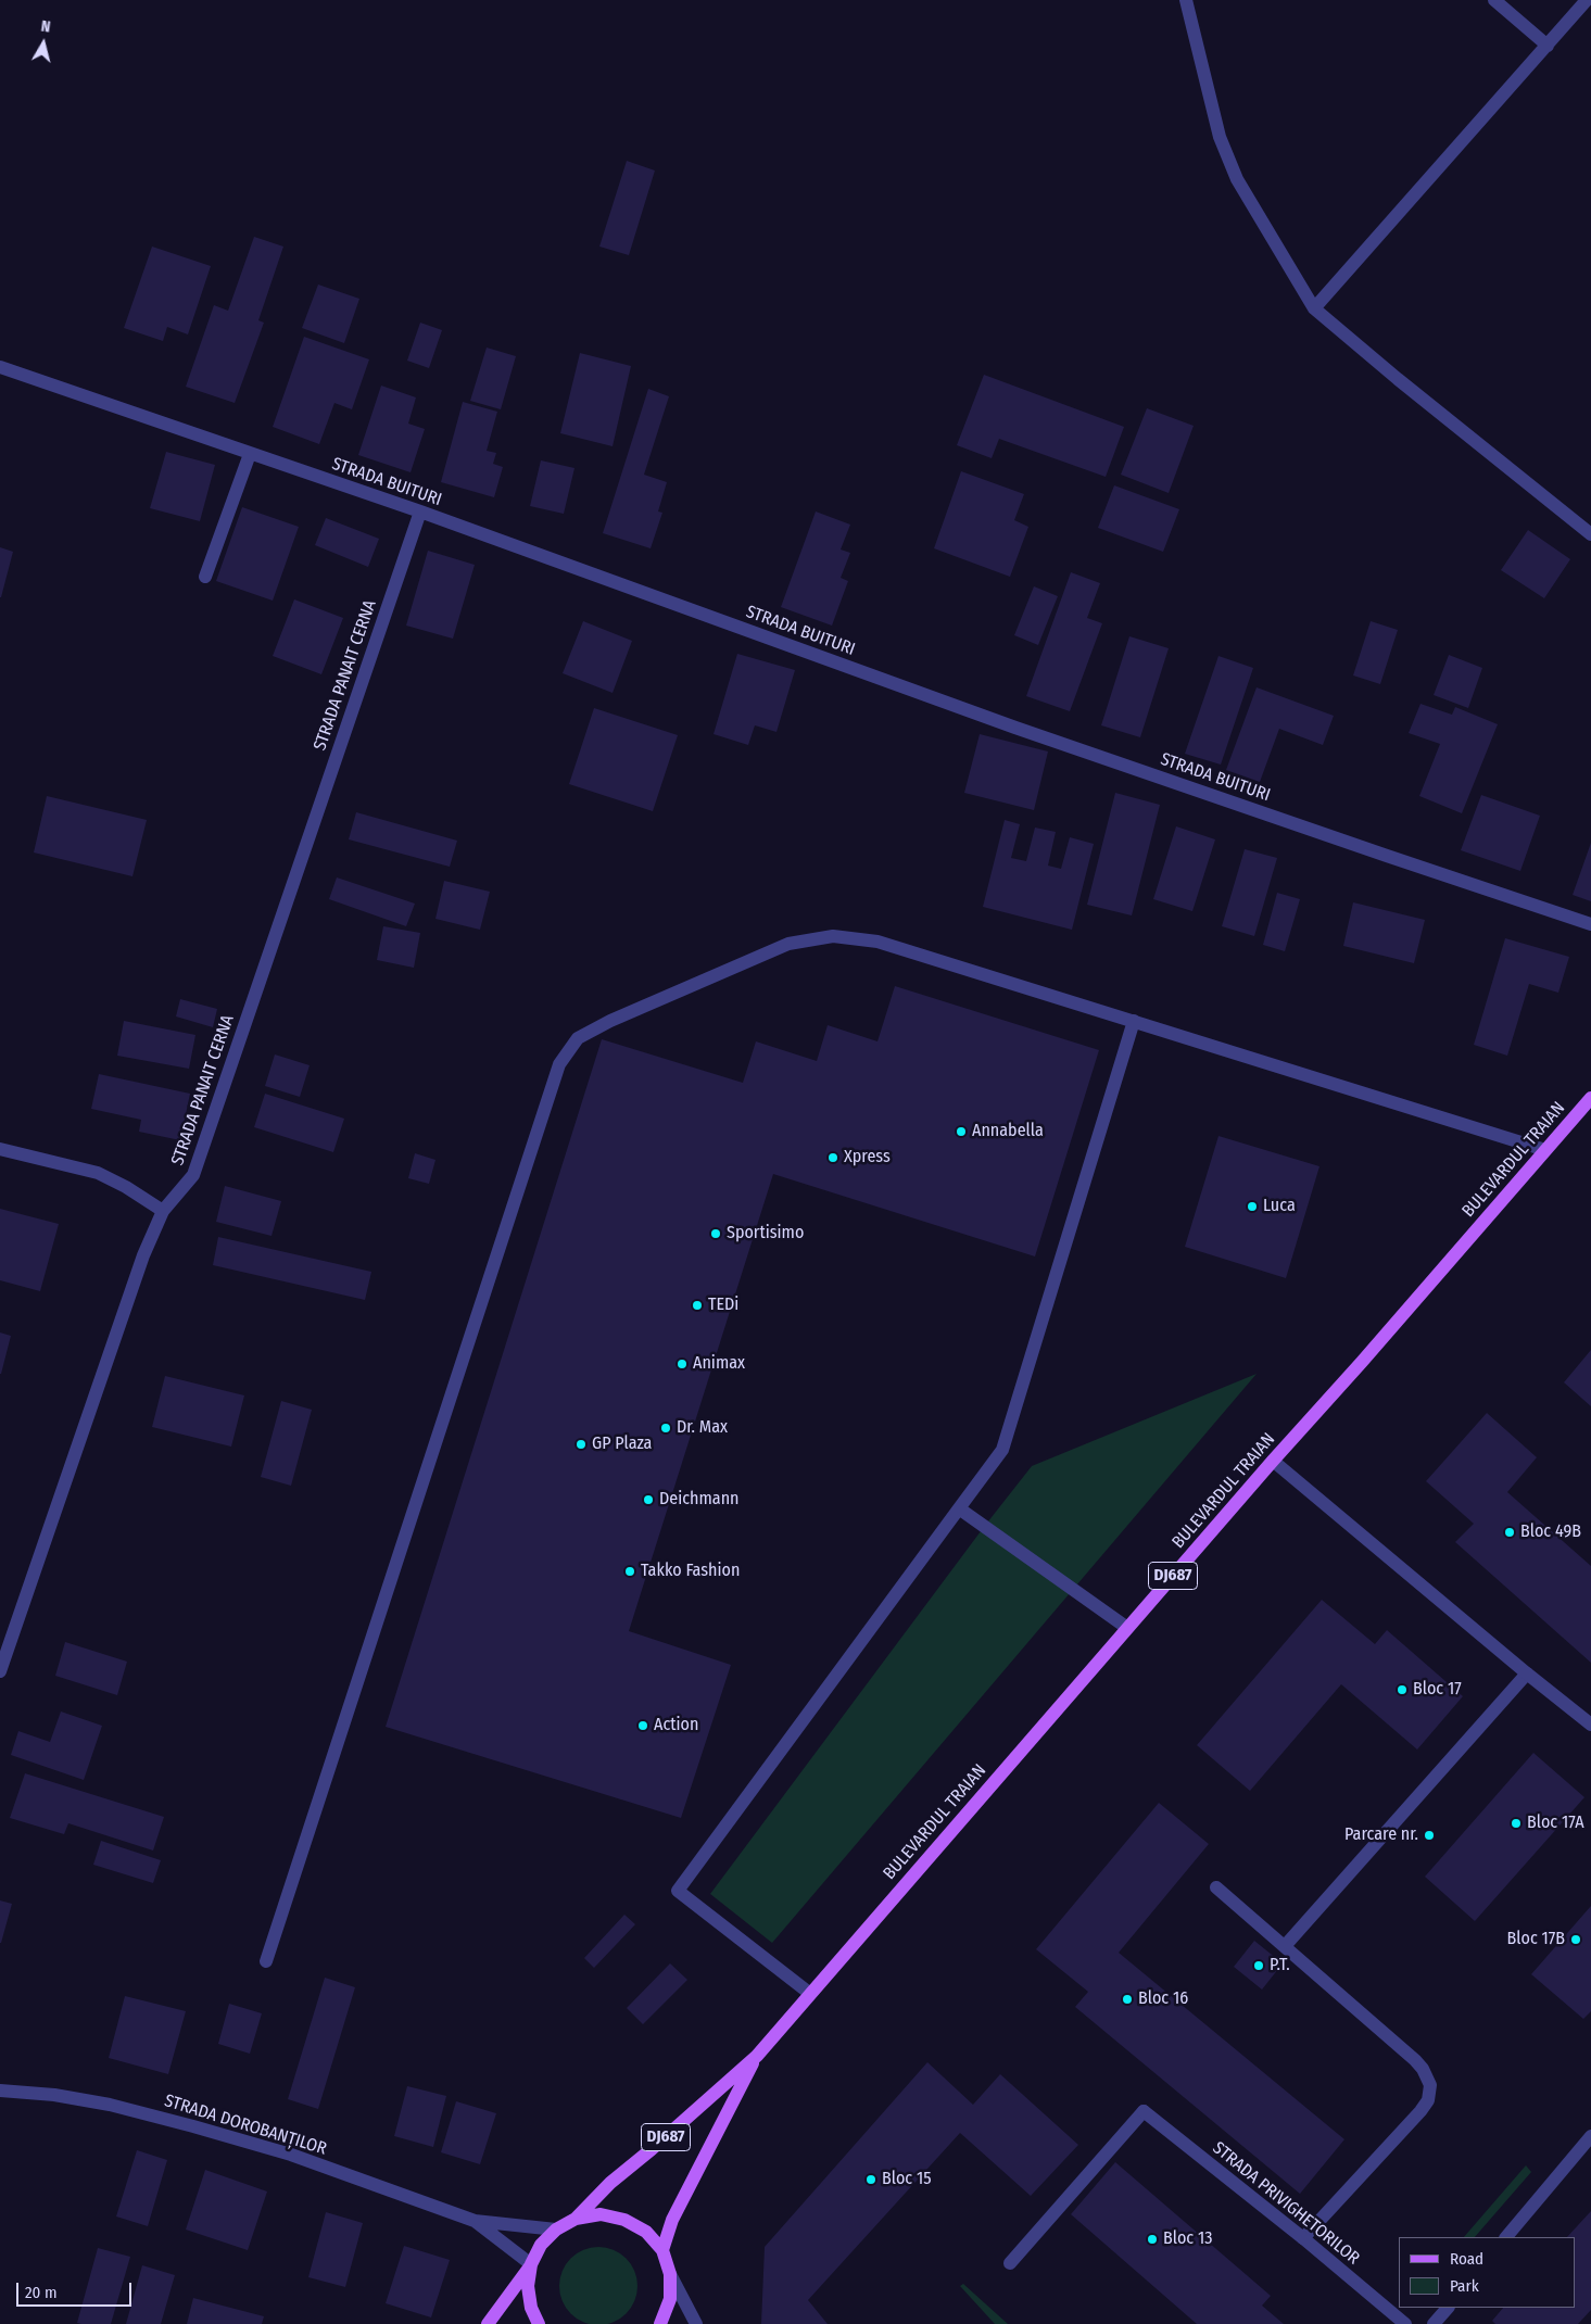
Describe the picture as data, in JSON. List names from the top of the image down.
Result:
{
  "streets": {
    "main road": ["BULEVARDUL TRAIAN", "DJ687"],
    "street": [
      "STRADA BUITURI",
      "STRADA PANAIT CERNA",
      "STRADA DOROBANȚILOR",
      "STRADA PRIVIGHETORILOR"
    ]
  },
  "crossings": [
    ["STRADA BUITURI", "STRADA PANAIT CERNA"],
    ["BULEVARDUL TRAIAN", "STRADA DOROBANȚILOR"]
  ],
  "places": [
    "Annabella",
    "Xpress",
    "Luca",
    "Sportisimo",
    "TEDi",
    "Animax",
    "Dr. Max",
    "GP Plaza",
    "Deichmann",
    "Bloc 49B",
    "Takko Fashion",
    "Bloc 17",
    "Action",
    "Bloc 17A",
    "Parcare nr.",
    "Bloc 17B",
    "P.T.",
    "Bloc 16",
    "Bloc 15",
    "Bloc 13"
  ],
  "legend": ["Road", "Park"],
  "scale_bar": "20 m",
  "north": "top"
}
